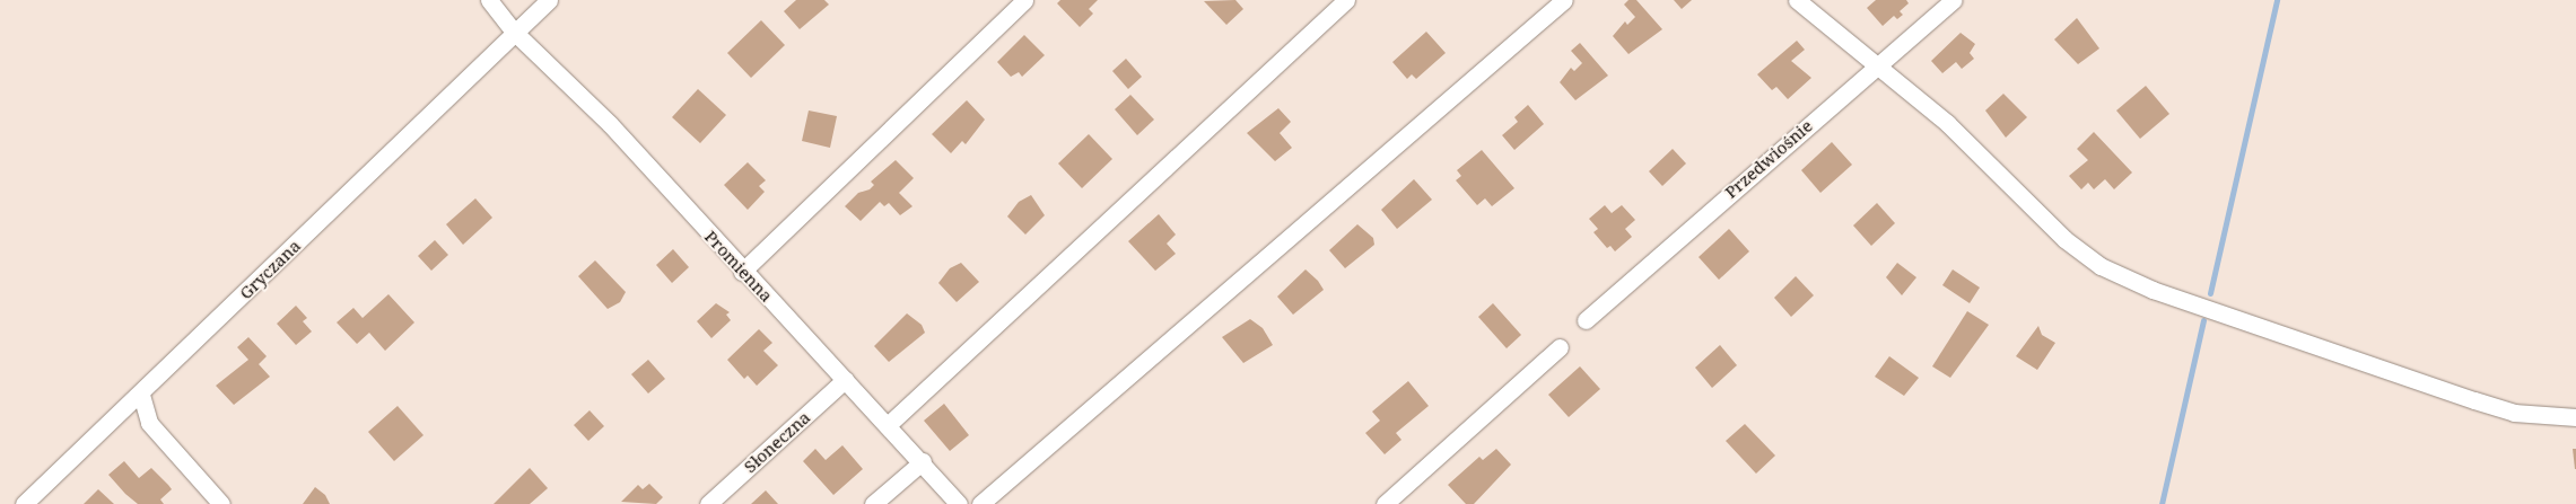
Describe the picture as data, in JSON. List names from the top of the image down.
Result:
{
  "streets": {
    "street": [
      "Przedwiośnie",
      "Promienna",
      "Gryczana",
      "Słoneczna"
    ]
  },
  "crossings": [
    ["Promienna", "Gryczana"],
    ["Promienna", "Słoneczna"]
  ]
}
